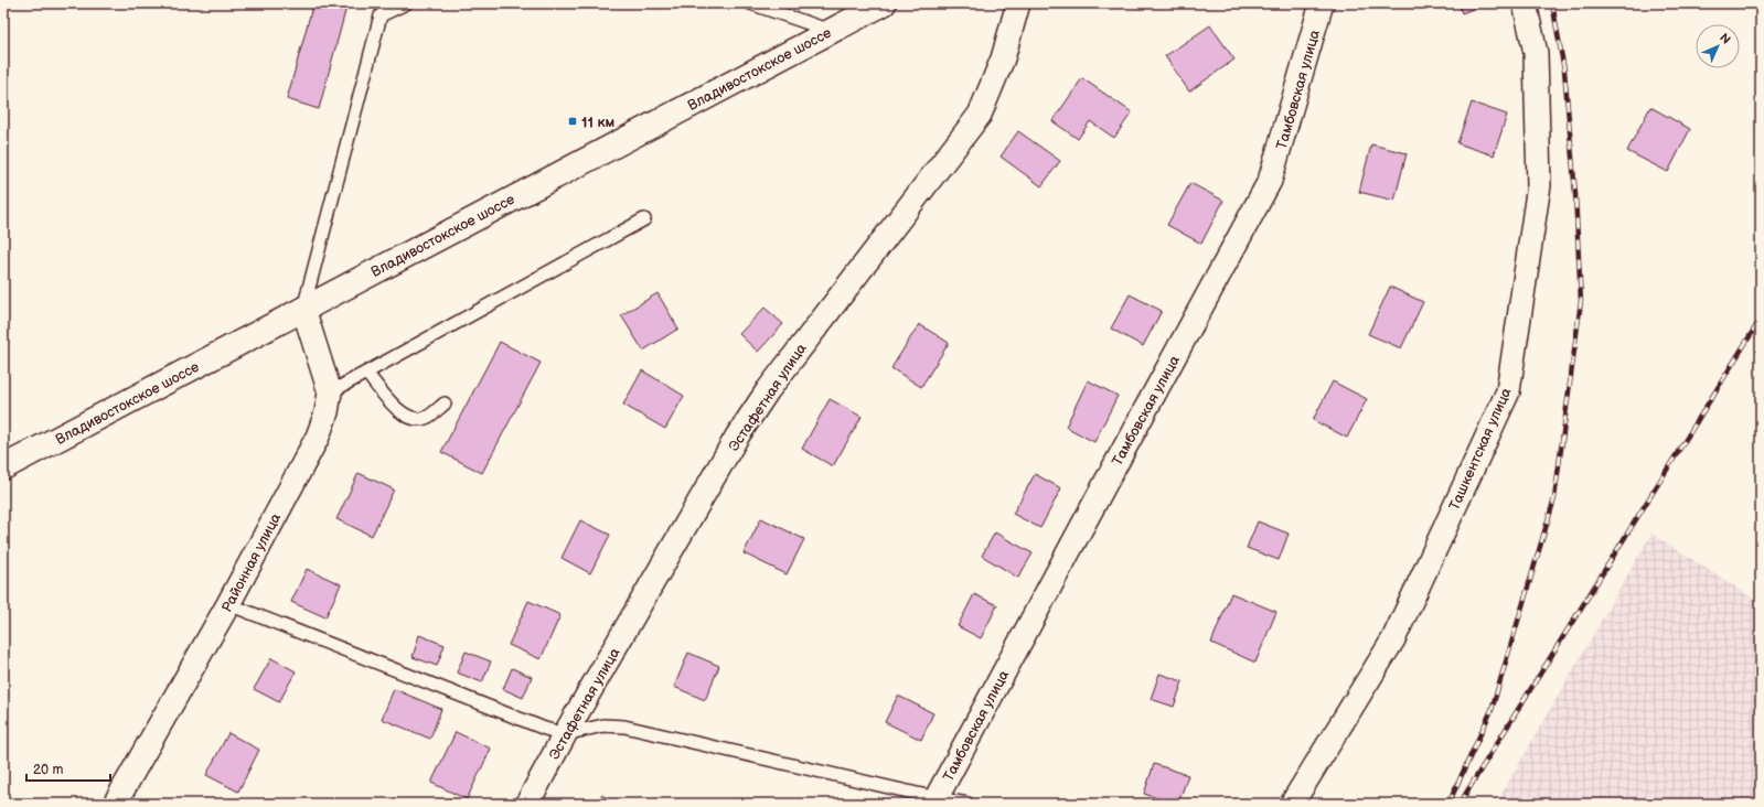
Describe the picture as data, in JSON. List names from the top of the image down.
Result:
{
  "streets": {
    "main road": ["Владивостокское шоссе"],
    "street": [
      "Тамбовская улица",
      "Эстафетная улица",
      "Ташкентская улица",
      "Районная улица"
    ]
  },
  "crossings": [
    ["Владивостокское шоссе", "Районная улица"]
  ],
  "places": {
    "transit": ["11 км"]
  },
  "scale_bar": "20 m",
  "north": "top right"
}
